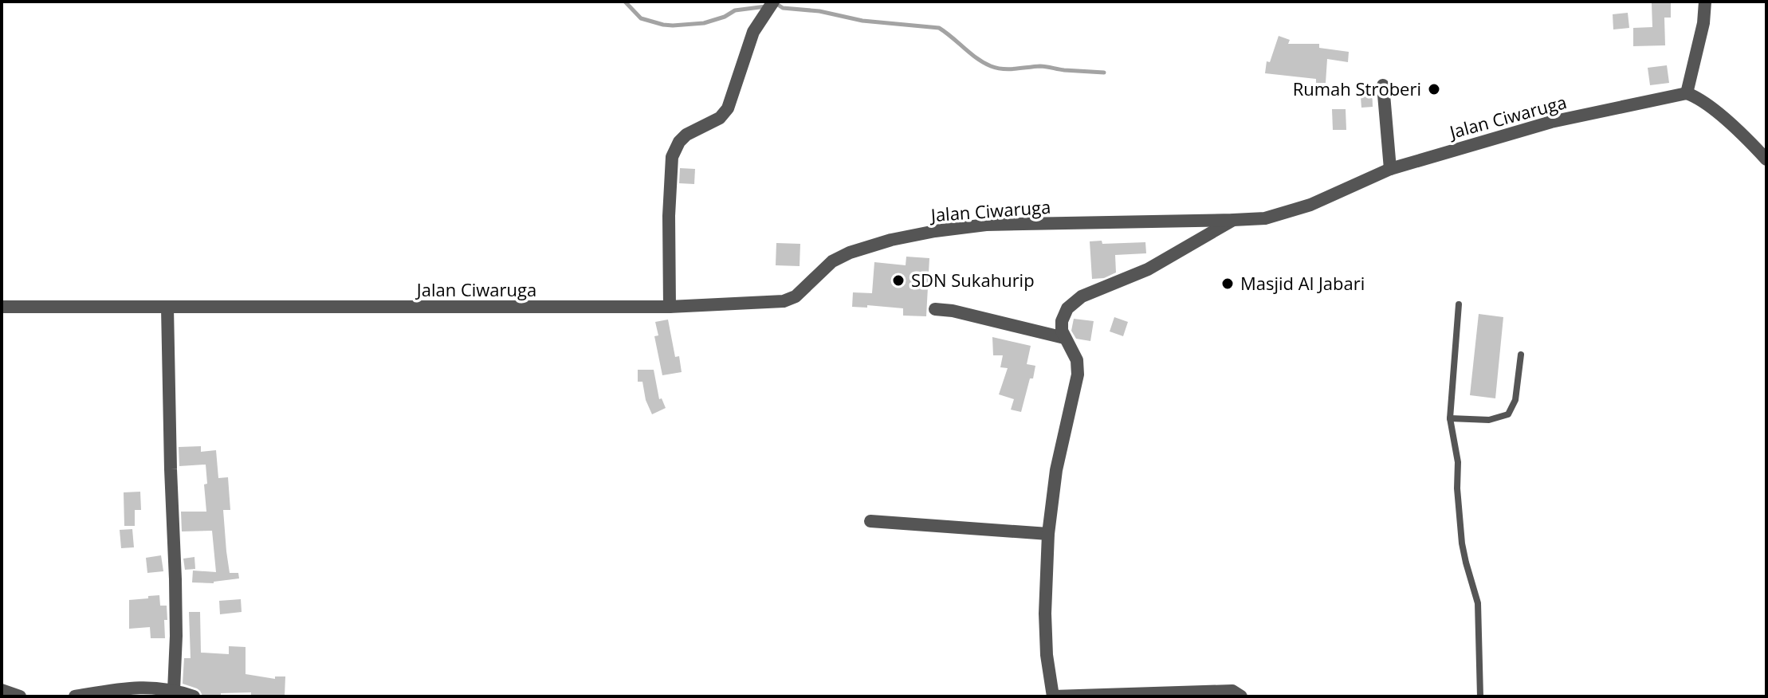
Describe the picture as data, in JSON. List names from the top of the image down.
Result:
{
  "streets": {
    "street": ["Jalan Ciwaruga"]
  },
  "places": ["Rumah Stroberi", "SDN Sukahurip", "Masjid Al Jabari"]
}
